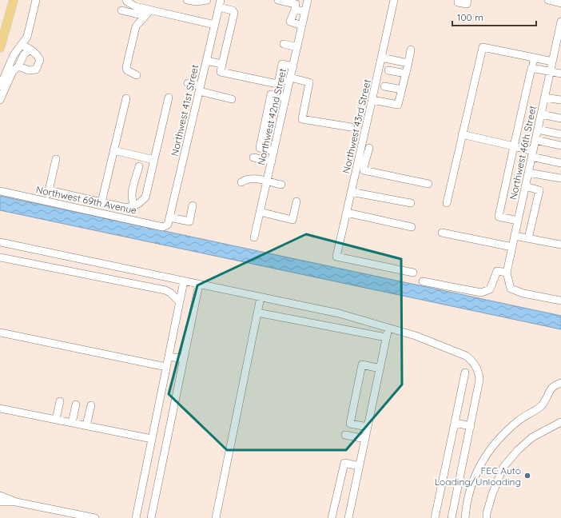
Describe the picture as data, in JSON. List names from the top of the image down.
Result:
{
  "streets": {
    "street": [
      "Northwest 41st Street",
      "Northwest 42nd Street",
      "Northwest 43rd Street",
      "Northwest 46th Street",
      "Northwest 69th Avenue"
    ]
  },
  "crossings": [
    ["Northwest 41st Street", "Northwest 69th Avenue"]
  ],
  "places": ["FEC Auto Loading/Unloading"],
  "scale_bar": "100 m"
}
